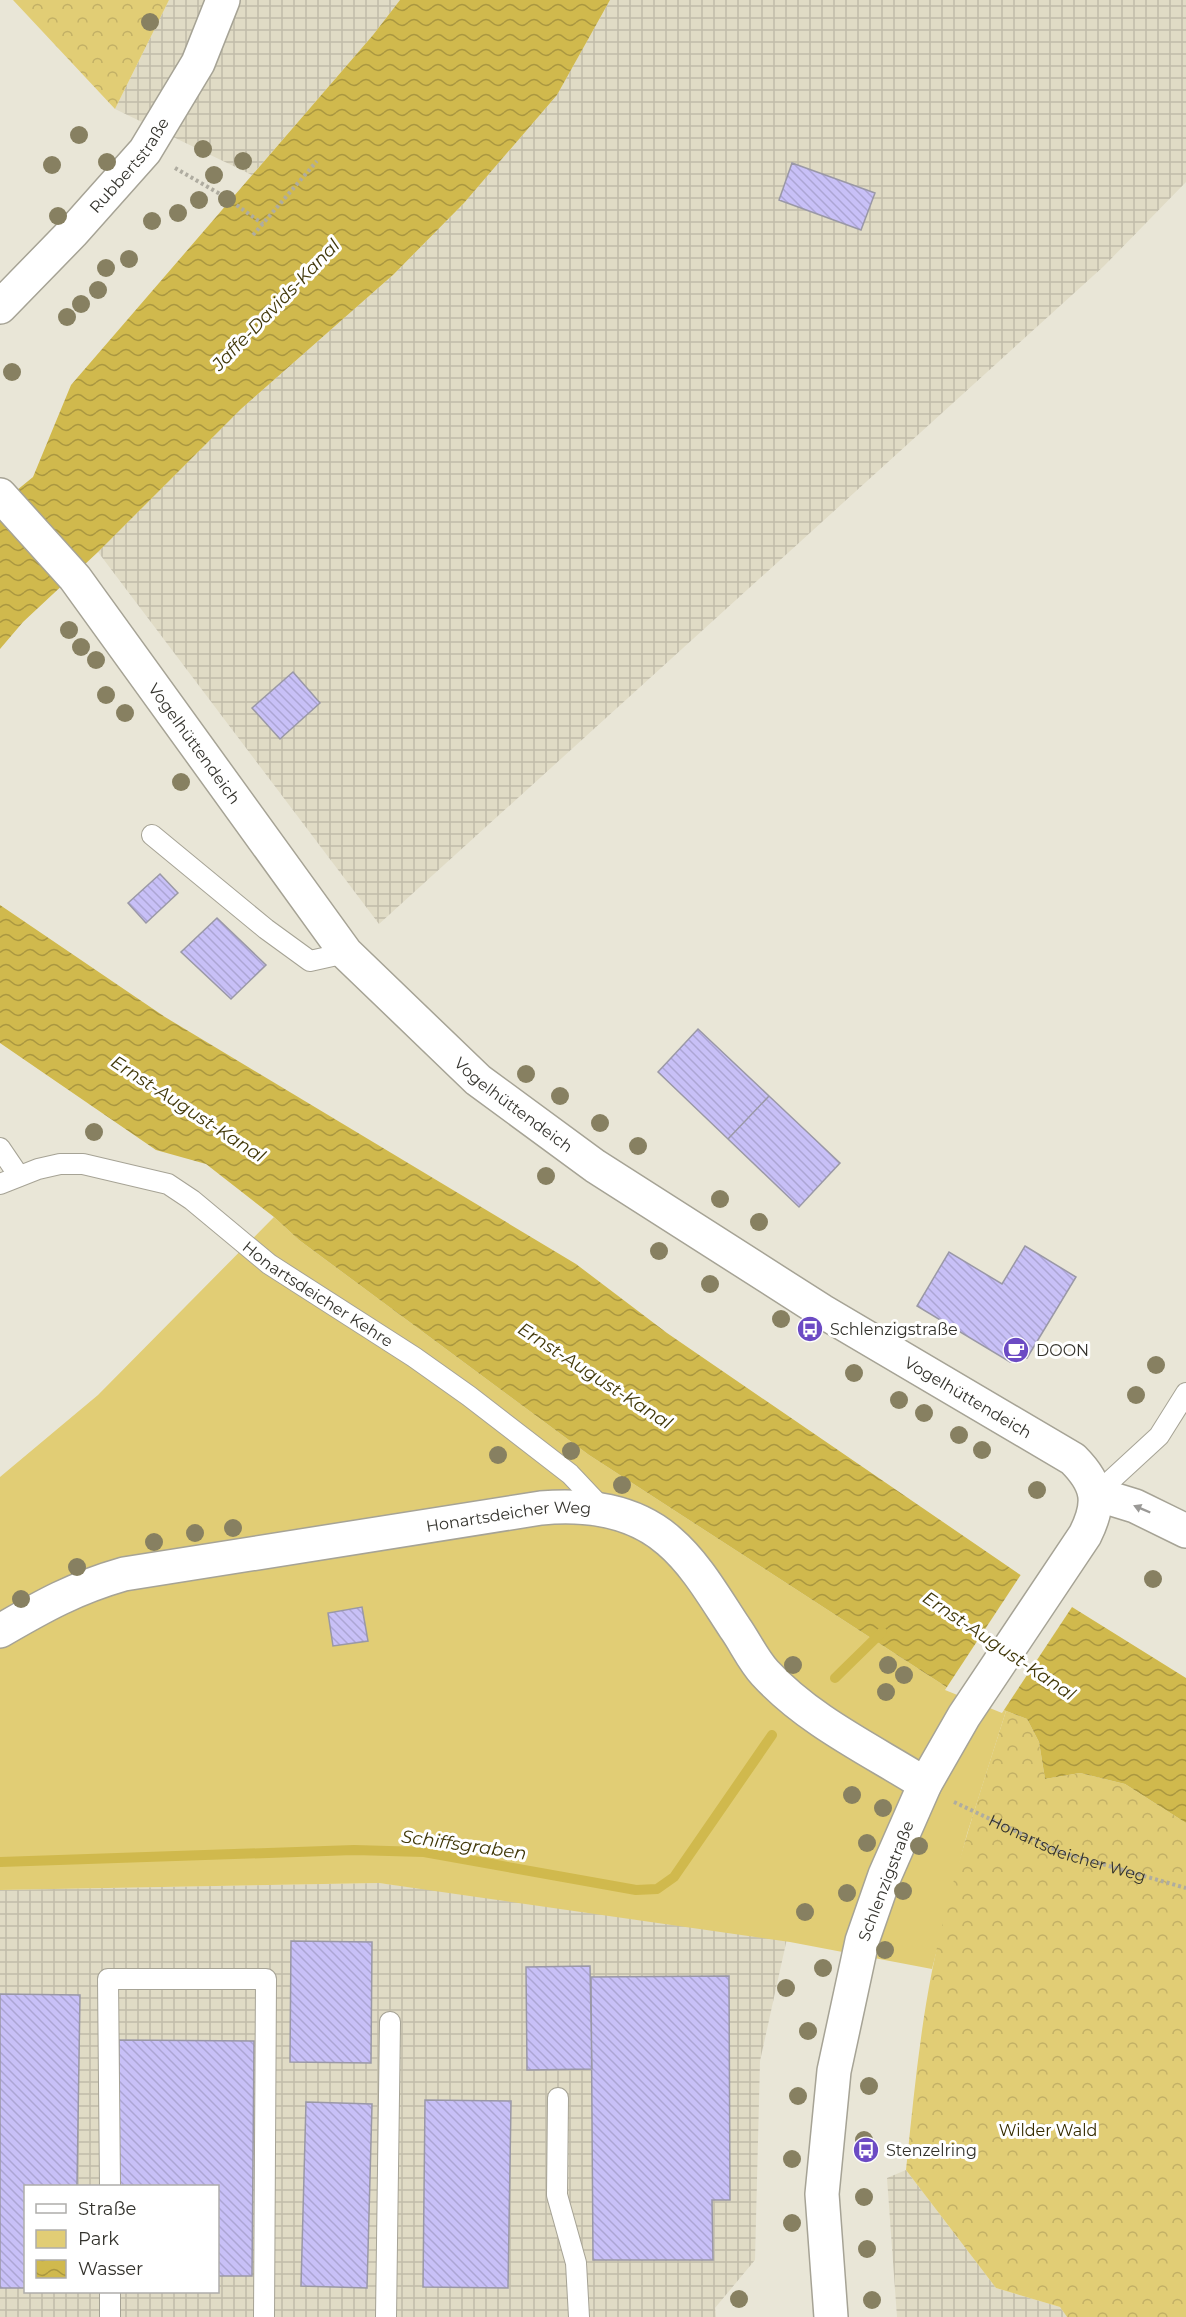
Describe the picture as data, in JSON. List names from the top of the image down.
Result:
{
  "streets": {
    "street": [
      "Rubbertstraße",
      "Vogelhüttendeich",
      "Honartsdeicher Weg",
      "Schlenzigstraße"
    ],
    "lane": ["Honartsdeicher Kehre"]
  },
  "crossings": [
    ["Vogelhüttendeich", "Schlenzigstraße"],
    ["Honartsdeicher Kehre", "Honartsdeicher Weg"],
    ["Honartsdeicher Weg", "Schlenzigstraße"]
  ],
  "water": ["Jaffe-Davids-Kanal", "Ernst-August-Kanal", "Schiffsgraben"],
  "parks": ["Wilder Wald"],
  "places": {
    "bus stop": ["Schlenzigstraße", "Stenzelring"],
    "cafe": ["DOON"]
  },
  "legend": ["Straße", "Park", "Wasser"]
}
